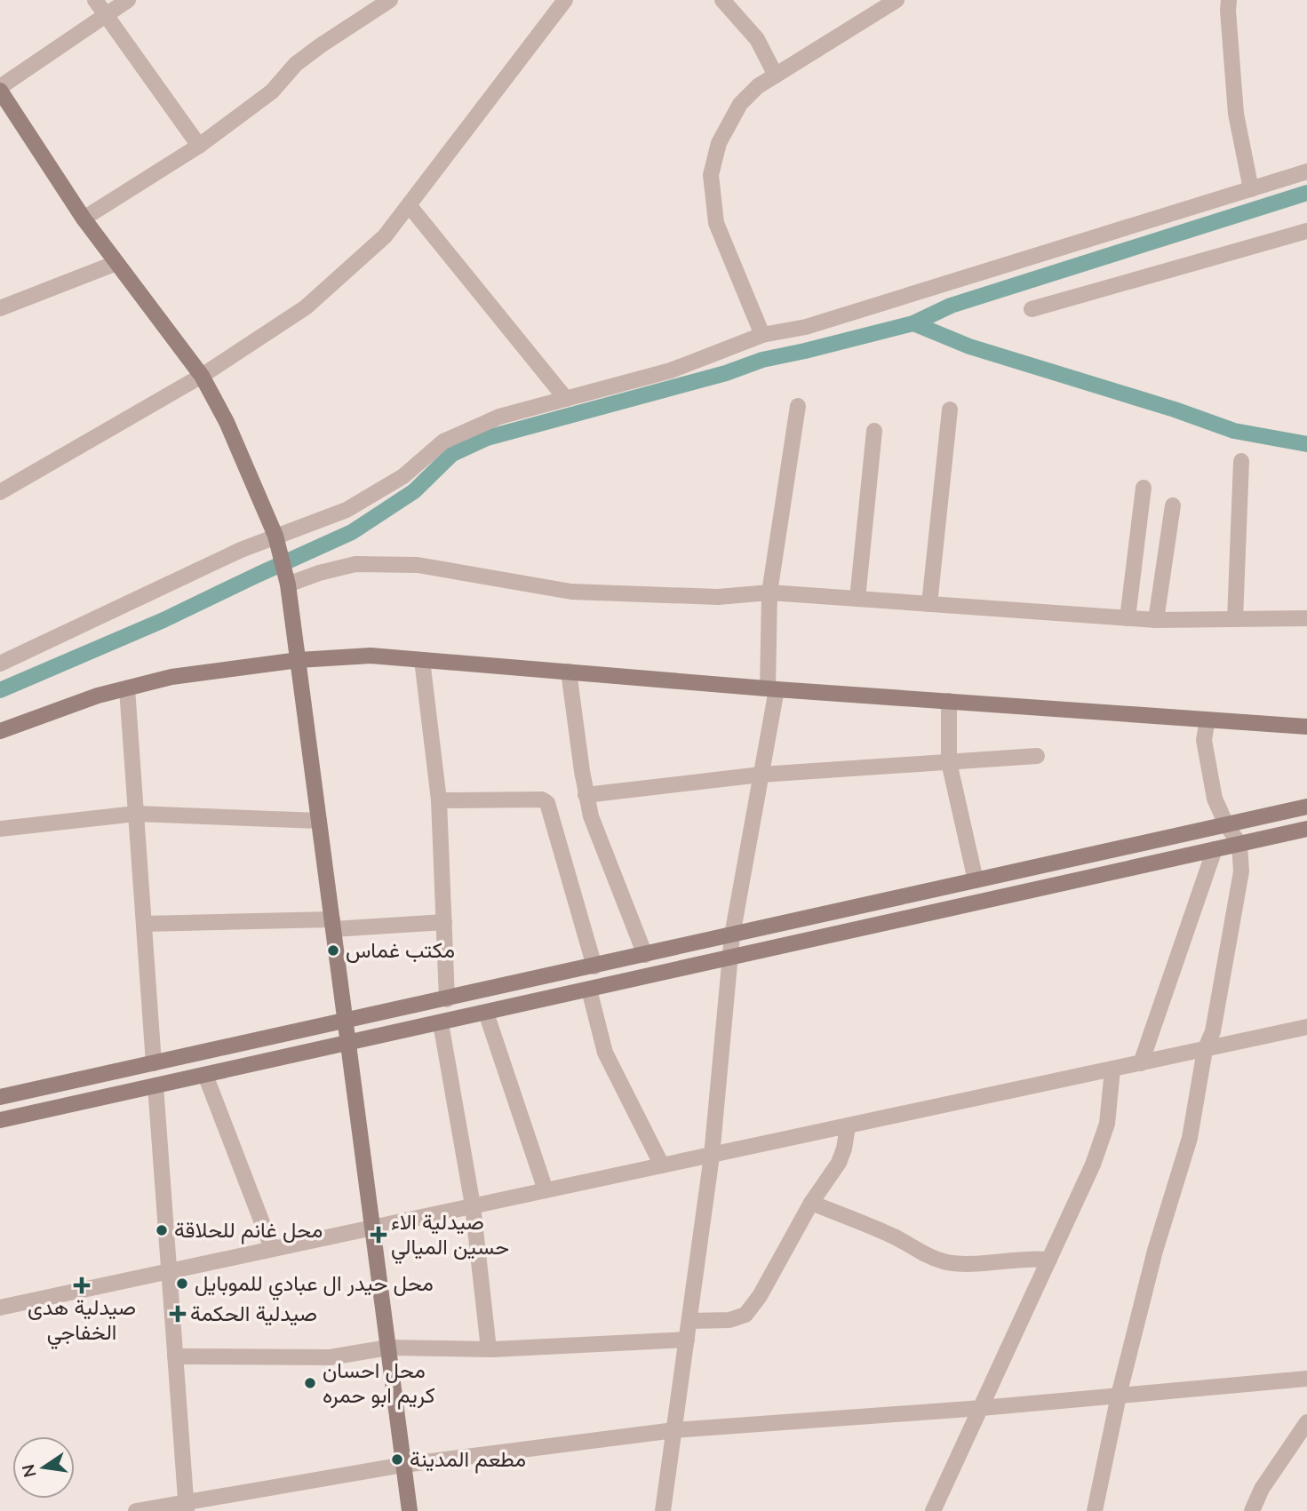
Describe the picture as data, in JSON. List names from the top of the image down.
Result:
{
  "places": {
    "other": [
      "مكتب غماس",
      "محل غانم للحلاقة",
      "محل حيدر ال عبادي للموبايل",
      "محل احسان كريم ابو حمره",
      "مطعم المدينة"
    ],
    "health": ["صيدلية الاء حسين الميالي", "صيدلية هدى الخفاجي", "صيدلية الحكمة"]
  },
  "north": "left"
}
